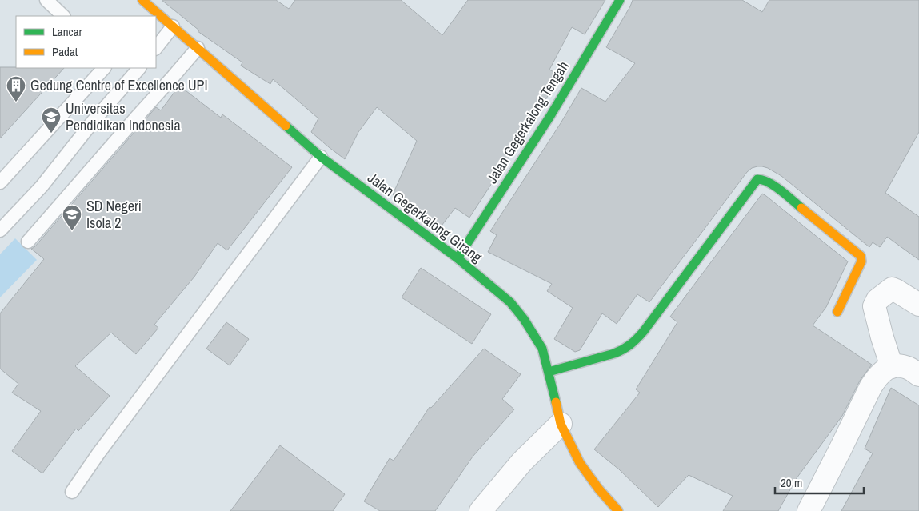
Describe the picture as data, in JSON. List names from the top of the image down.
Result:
{
  "streets": {
    "street": ["Jalan Gegerkalong Tengah", "Jalan Gegerkalong Girang"]
  },
  "crossings": [
    ["Jalan Gegerkalong Tengah", "Jalan Gegerkalong Girang"]
  ],
  "places": {
    "building": ["Gedung Centre of Excellence UPI"],
    "school or university": ["Universitas Pendidikan Indonesia", "SD Negeri Isola 2"]
  },
  "legend": ["Lancar", "Padat"],
  "scale_bar": "20 m"
}
